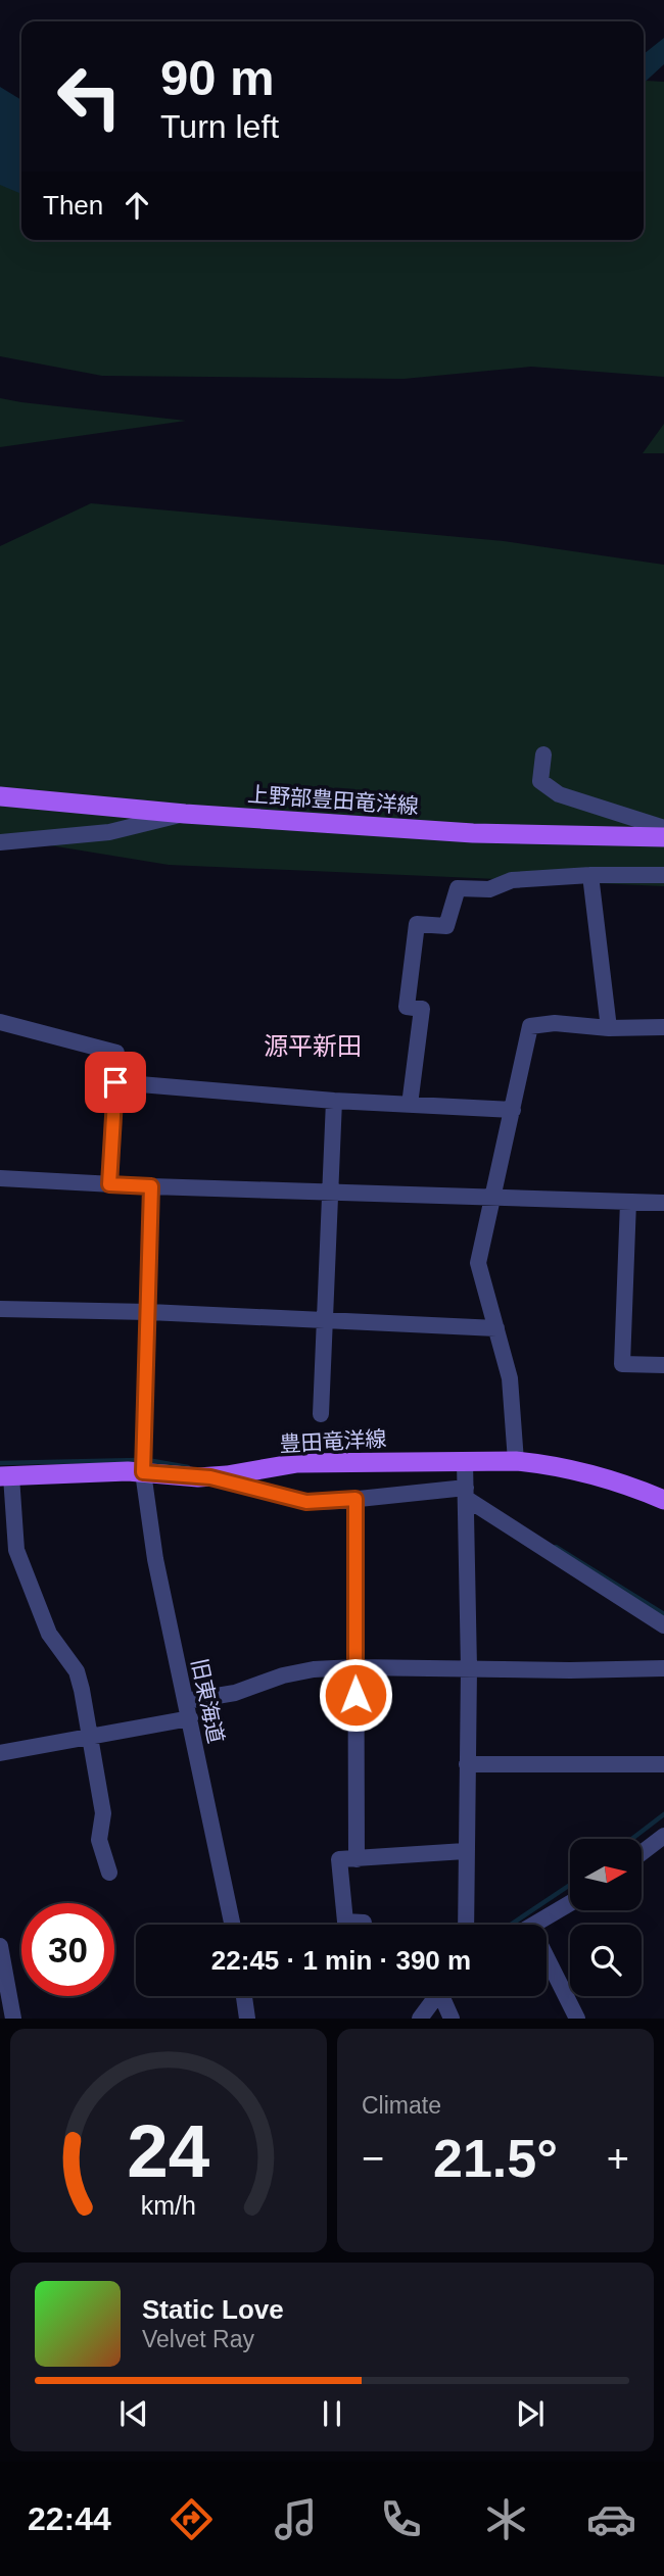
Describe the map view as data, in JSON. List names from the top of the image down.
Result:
{
  "streets": {
    "main road": ["上野部豊田竜洋線", "豊田竜洋線"],
    "street": ["旧東海道"]
  },
  "crossings": [
    ["豊田竜洋線", "旧東海道"]
  ],
  "districts": ["源平新田"],
  "north": "right",
  "page": {
    "turn": ["90 m", "Turn left"],
    "then": "Then",
    "limit": "30",
    "trip": "22:45 · 1 min · 390 m",
    "tile": "Climate",
    "heat": ["−", "21.5°", "+"],
    "song": ["Static Love", "Velvet Ray"],
    "tabs": "22:44",
    "gauge": ["24", "km/h"]
  }
}
